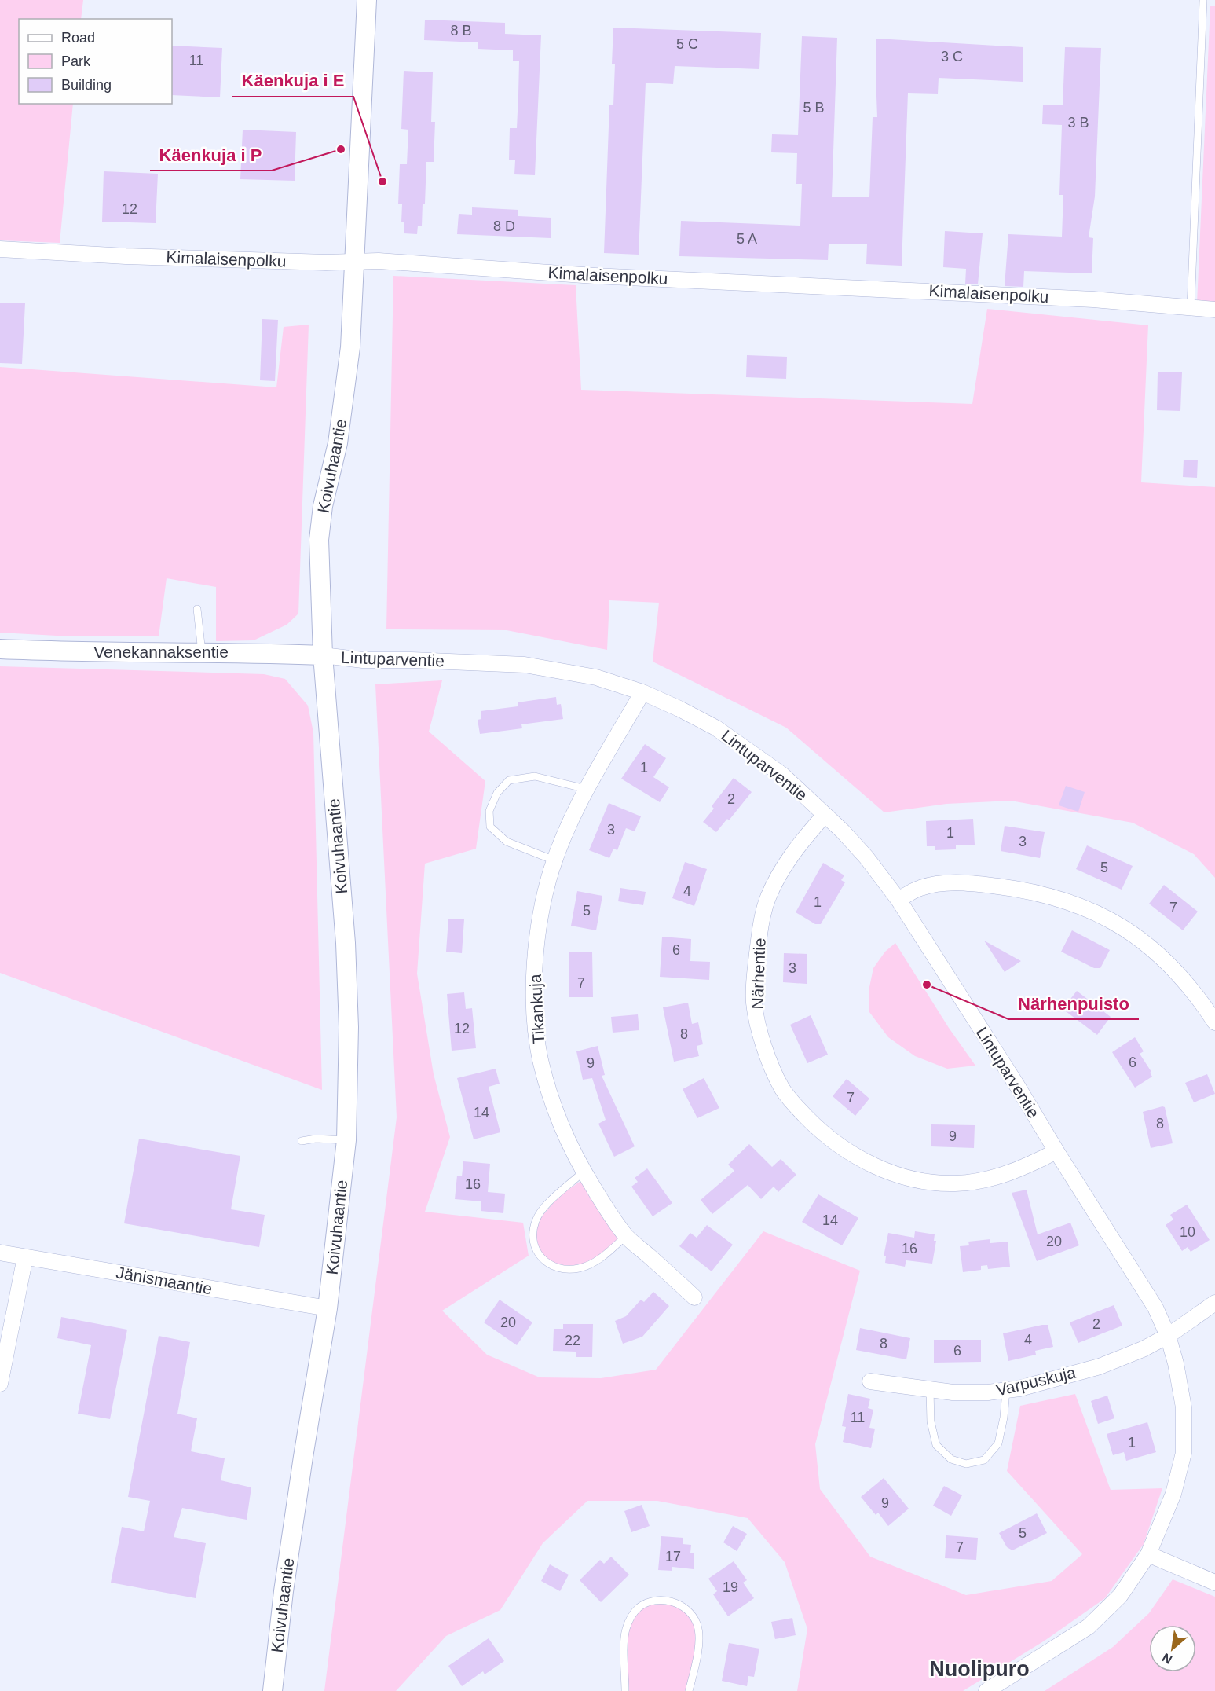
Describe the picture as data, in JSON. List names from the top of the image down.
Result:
{
  "streets": {
    "street": [
      "Kimalaisenpolku",
      "Koivuhaantie",
      "Venekannaksentie",
      "Lintuparventie",
      "Närhentie",
      "Tikankuja",
      "Jänismaantie",
      "Varpuskuja"
    ]
  },
  "crossings": [
    ["Kimalaisenpolku", "Koivuhaantie"],
    ["Koivuhaantie", "Venekannaksentie"],
    ["Koivuhaantie", "Lintuparventie"],
    ["Koivuhaantie", "Jänismaantie"],
    ["Venekannaksentie", "Lintuparventie"],
    ["Lintuparventie", "Närhentie"],
    ["Lintuparventie", "Tikankuja"],
    ["Lintuparventie", "Varpuskuja"]
  ],
  "districts": ["Nuolipuro"],
  "places": ["Käenkuja i P", "Käenkuja i E", "Närhenpuisto"],
  "house_numbers": [
    "8 B",
    "5 C",
    "3 C",
    "11",
    "5 B",
    "3 B",
    "12",
    "8 D",
    "5 A",
    "1",
    "2",
    "3",
    "1",
    "3",
    "5",
    "4",
    "1",
    "7",
    "5",
    "6",
    "3",
    "7",
    "12",
    "8",
    "6",
    "9",
    "7",
    "14",
    "8",
    "9",
    "16",
    "14",
    "10",
    "20",
    "16",
    "20",
    "2",
    "4",
    "22",
    "8",
    "6",
    "11",
    "1",
    "9",
    "5",
    "7",
    "17",
    "19"
  ],
  "legend": ["Road", "Park", "Building"],
  "north": "bottom left"
}
